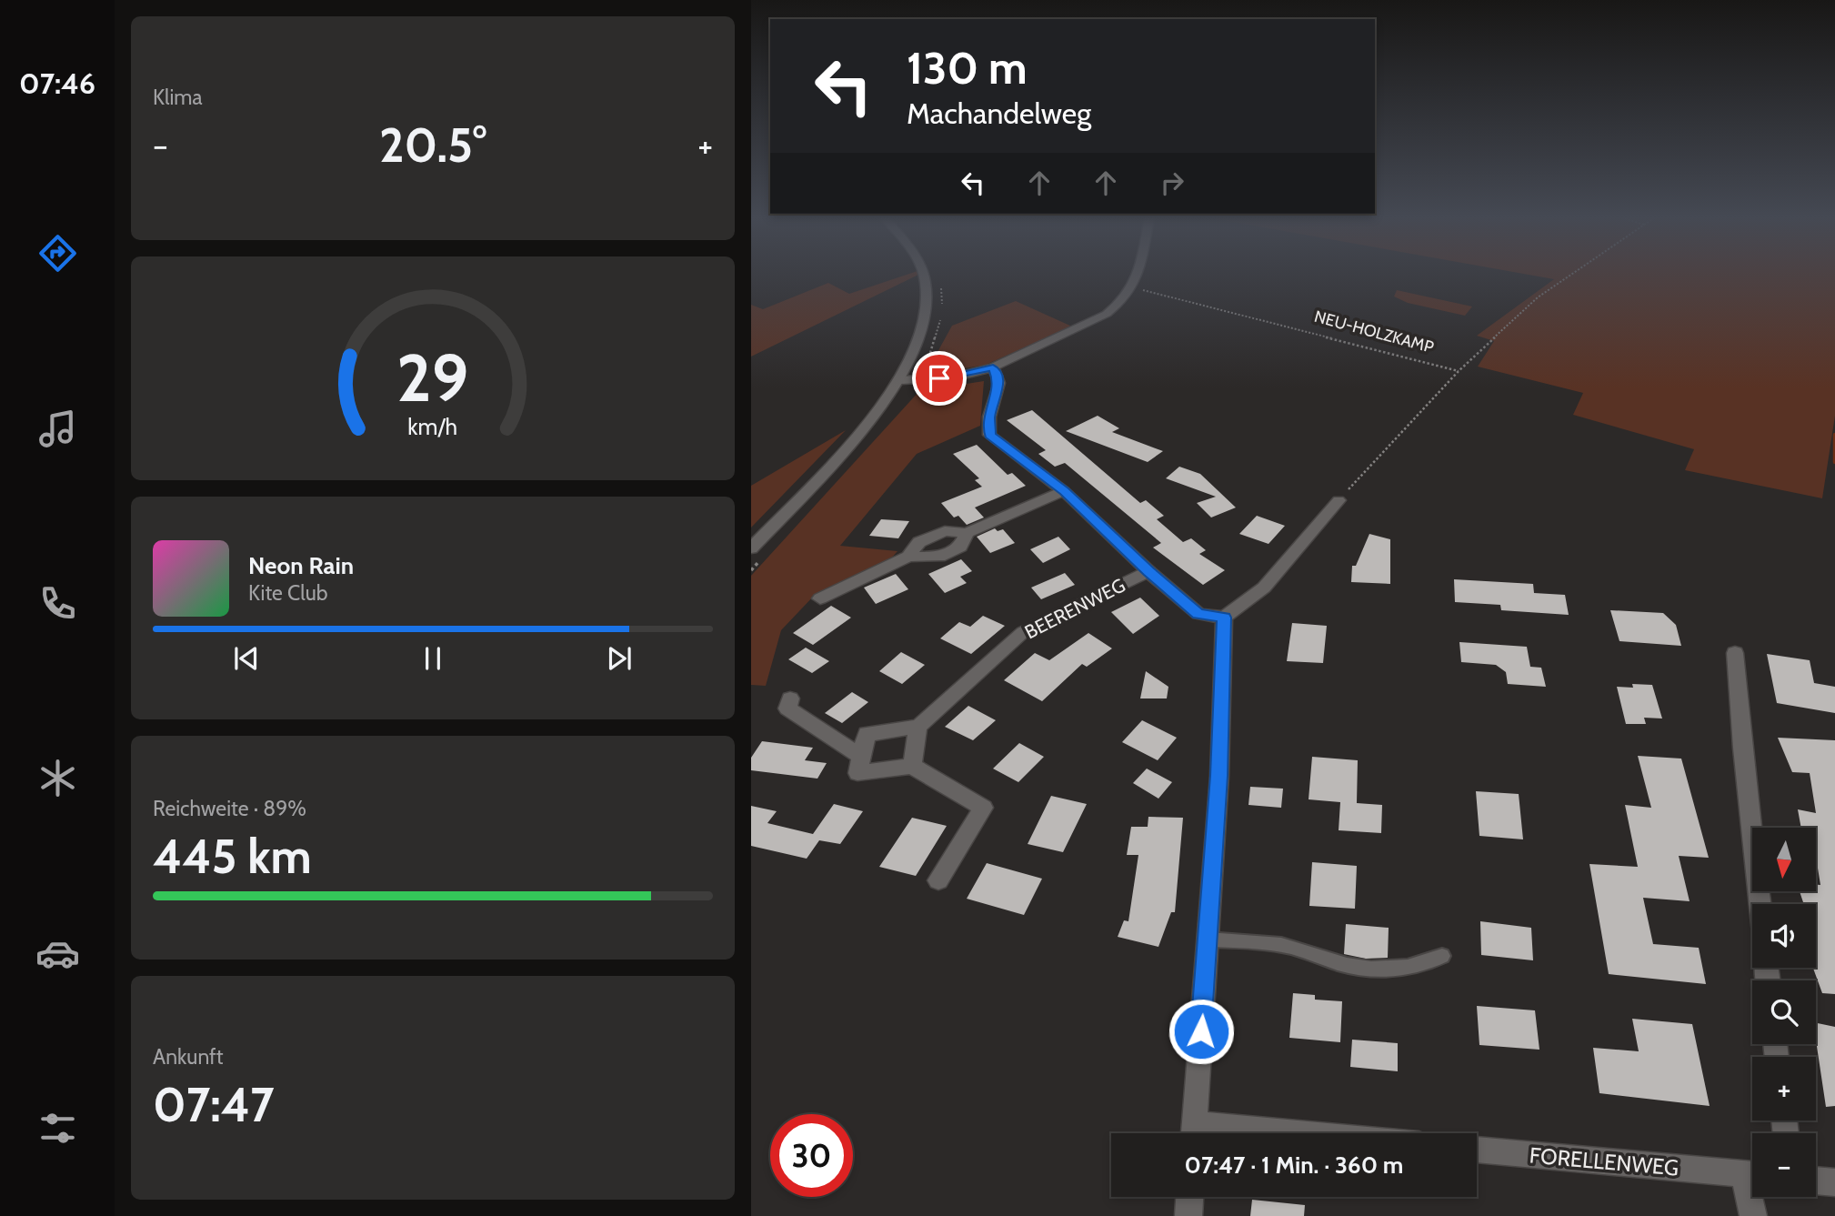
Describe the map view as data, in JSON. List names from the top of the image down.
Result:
{
  "streets": {
    "street": ["BEERENWEG", "FORELLENWEG"],
    "path": ["NEU-HOLZKAMP"]
  },
  "north": "bottom",
  "page": {
    "tabs": "07:46",
    "tile": [
      "Klima",
      ["Reichweite · 89%", "445 km"],
      ["Ankunft", "07:47"]
    ],
    "turn": ["130 m", "Machandelweg"],
    "heat": ["−", "20.5°", "+"],
    "song": ["Neon Rain", "Kite Club"],
    "map_buttons": ["+", "−"],
    "limit": "30",
    "trip": "07:47 · 1 Min. · 360 m",
    "gauge": ["29", "km/h"]
  }
}
